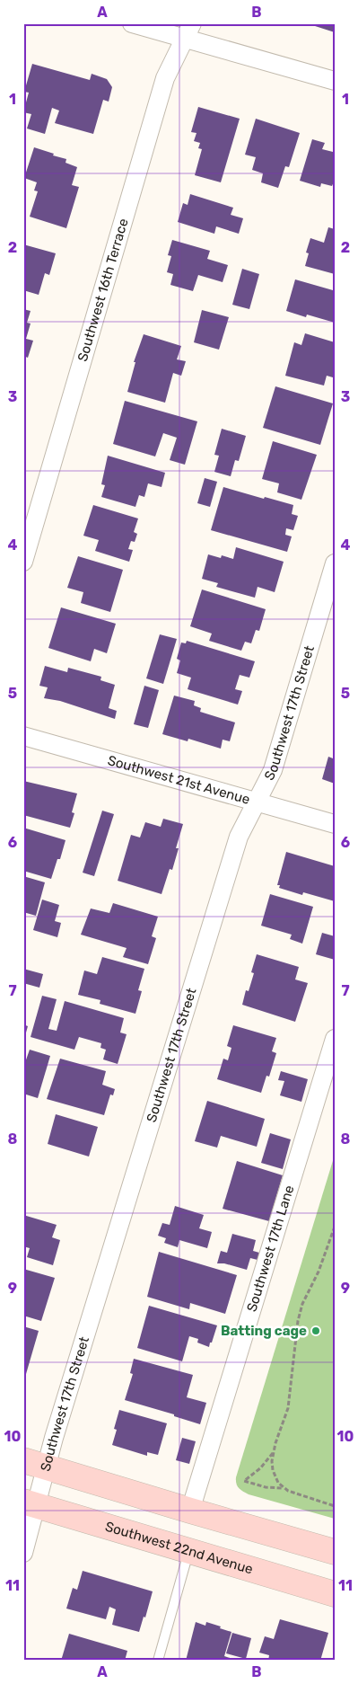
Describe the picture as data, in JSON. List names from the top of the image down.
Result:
{
  "streets": {
    "main road": ["Southwest 22nd Avenue"],
    "street": [
      "Southwest 16th Terrace",
      "Southwest 17th Street",
      "Southwest 21st Avenue",
      "Southwest 17th Lane"
    ]
  },
  "crossings": [
    ["Southwest 17th Street", "Southwest 21st Avenue"],
    ["Southwest 17th Street", "Southwest 22nd Avenue"]
  ],
  "places": ["Batting cage"],
  "grid": {
    "columns": ["A", "B"],
    "rows": [
      "1",
      "2",
      "3",
      "4",
      "5",
      "6",
      "7",
      "8",
      "9",
      "10",
      "11"
    ]
  }
}
